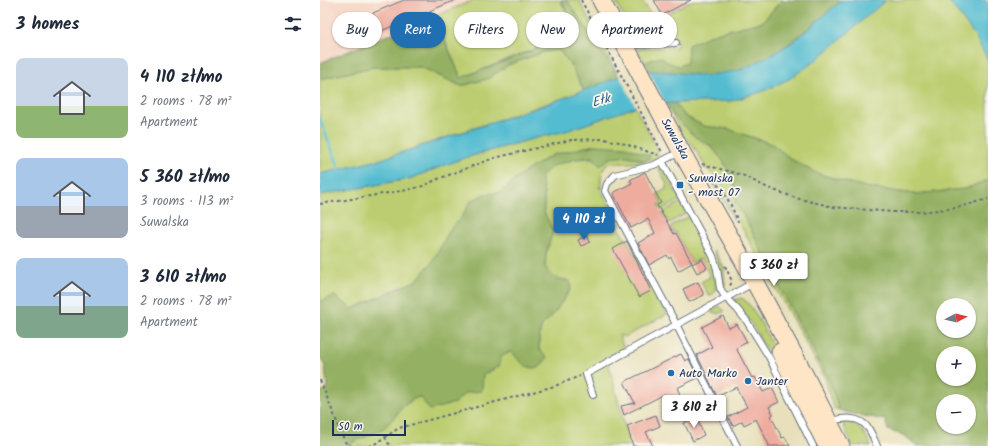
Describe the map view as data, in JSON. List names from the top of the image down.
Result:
{
  "streets": {
    "street": ["Suwalska"]
  },
  "water": ["Ełk"],
  "places": {
    "transit": ["Suwalska - most 07"],
    "other": ["Auto Marko", "Janter"]
  },
  "scale_bar": "50 m",
  "north": "right",
  "page": {
    "heading": "3 homes",
    "chip": [
      "Buy",
      "Rent",
      "Filters",
      "New",
      "Apartment"
    ],
    "list": [
      {
        "name": "4 110 zł/mo",
        "note": "2 rooms · 78 m² · Apartment"
      },
      {
        "name": "5 360 zł/mo",
        "note": "3 rooms · 113 m² · Suwalska"
      },
      {
        "name": "3 610 zł/mo",
        "note": "2 rooms · 78 m² · Apartment"
      }
    ],
    "price": ["4 110 zł", "5 360 zł", "3 610 zł"],
    "map_buttons": ["+", "−"],
    "scale": "50 m"
  }
}
